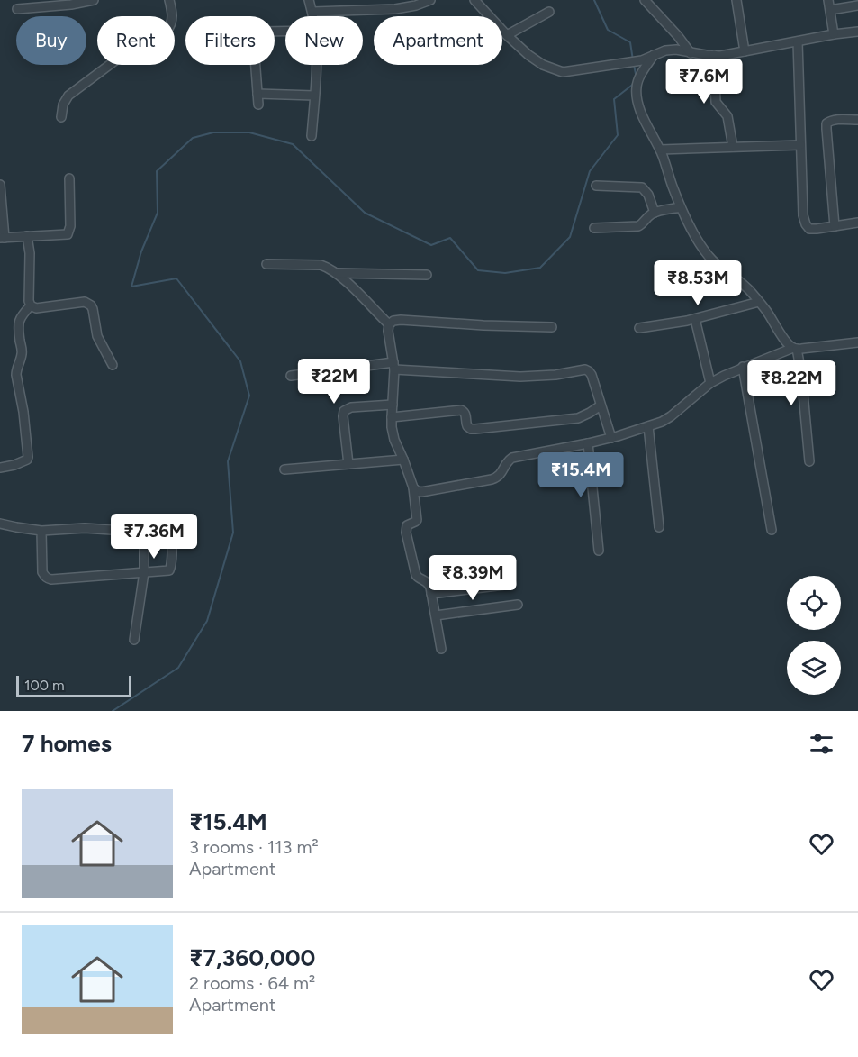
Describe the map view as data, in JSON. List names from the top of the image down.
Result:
{
  "scale_bar": "100 m",
  "page": {
    "chip": [
      "Buy",
      "Rent",
      "Filters",
      "New",
      "Apartment"
    ],
    "price": [
      "₹7.6M",
      "₹8.53M",
      "₹22M",
      "₹8.22M",
      "₹15.4M",
      "₹7.36M",
      "₹8.39M"
    ],
    "scale": "100 m",
    "heading": "7 homes",
    "list": [
      {
        "name": "₹15.4M",
        "note": "3 rooms · 113 m² · Apartment"
      },
      {
        "name": "₹7,360,000",
        "note": "2 rooms · 64 m² · Apartment"
      }
    ]
  }
}
